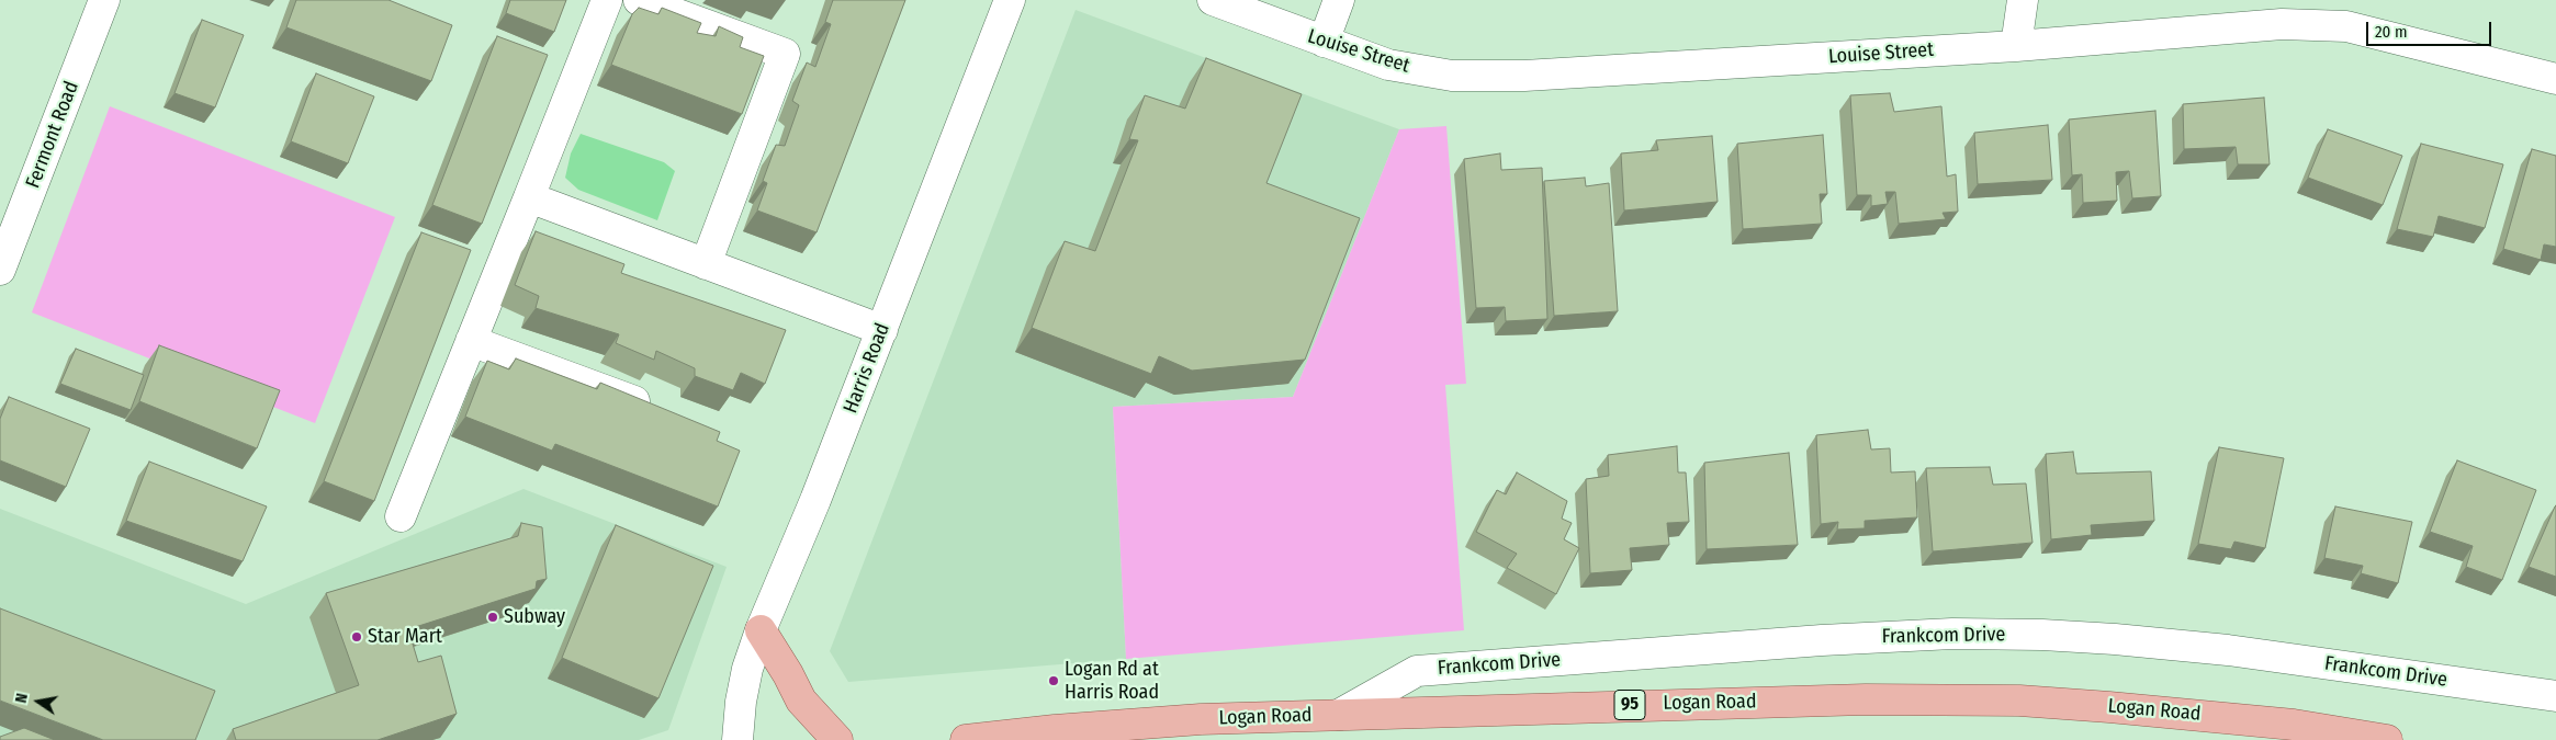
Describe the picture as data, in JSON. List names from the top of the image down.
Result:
{
  "streets": {
    "main road": ["Logan Road", "95"],
    "street": [
      "Louise Street",
      "Fermont Road",
      "Harris Road",
      "Frankcom Drive"
    ]
  },
  "crossings": [
    ["Frankcom Drive", "Logan Road"]
  ],
  "places": ["Subway", "Star Mart", "Logan Rd at Harris Road"],
  "scale_bar": "20 m",
  "north": "left"
}
